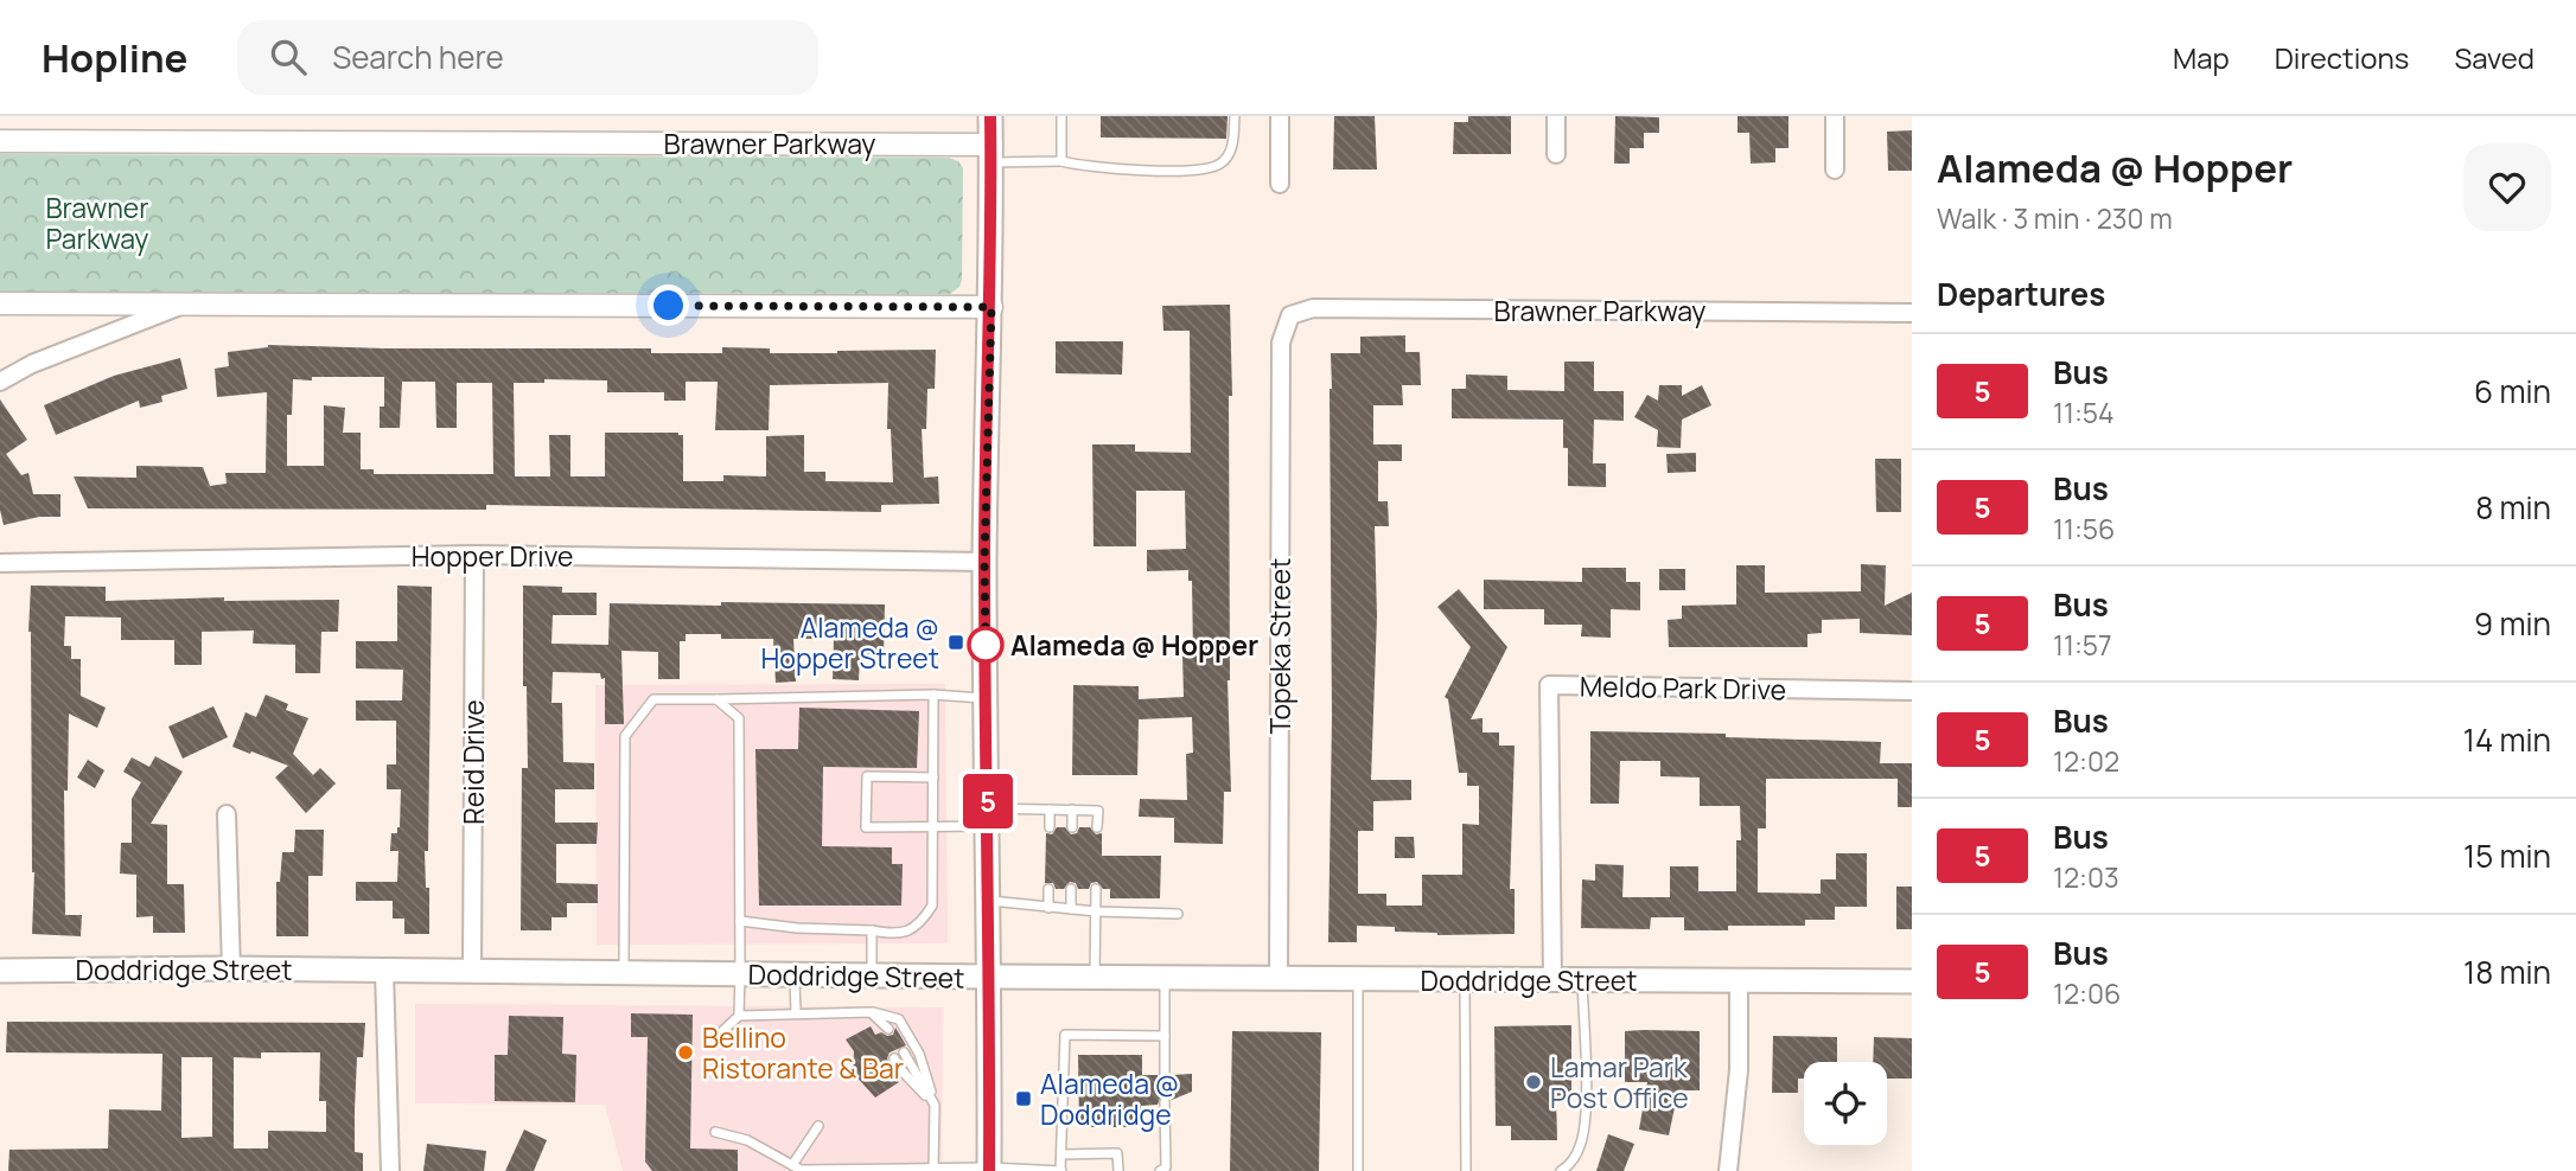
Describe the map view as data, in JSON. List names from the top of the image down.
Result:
{
  "streets": {
    "main road": ["Doddridge Street"],
    "street": [
      "Brawner Parkway",
      "Hopper Drive",
      "Topeka Street",
      "Meldo Park Drive",
      "Reid Drive"
    ]
  },
  "crossings": [
    ["Brawner Parkway", "Topeka Street"],
    ["Hopper Drive", "Reid Drive"],
    ["Topeka Street", "Doddridge Street"],
    ["Meldo Park Drive", "Doddridge Street"],
    ["Reid Drive", "Doddridge Street"]
  ],
  "parks": ["Brawner Parkway"],
  "places": {
    "transit": ["Alameda @ Hopper Street", "Alameda @ Doddridge"],
    "other": ["Alameda @ Hopper", "Bellino Ristorante & Bar", "Lamar Park Post Office"]
  },
  "lines": ["bus line 5"],
  "page": {
    "header": "Hopline",
    "search": "Search here",
    "nav": ["Map", "Directions", "Saved"],
    "on_map": "5",
    "heading": [
      ["Alameda @ Hopper", "Walk · 3 min · 230 m"],
      "Departures"
    ],
    "list": [
      {
        "mark": "5",
        "name": "Bus",
        "note": "11:54",
        "value": "6 min"
      },
      {
        "mark": "5",
        "name": "Bus",
        "note": "11:56",
        "value": "8 min"
      },
      {
        "mark": "5",
        "name": "Bus",
        "note": "11:57",
        "value": "9 min"
      },
      {
        "mark": "5",
        "name": "Bus",
        "note": "12:02",
        "value": "14 min"
      },
      {
        "mark": "5",
        "name": "Bus",
        "note": "12:03",
        "value": "15 min"
      },
      {
        "mark": "5",
        "name": "Bus",
        "note": "12:06",
        "value": "18 min"
      }
    ]
  }
}
